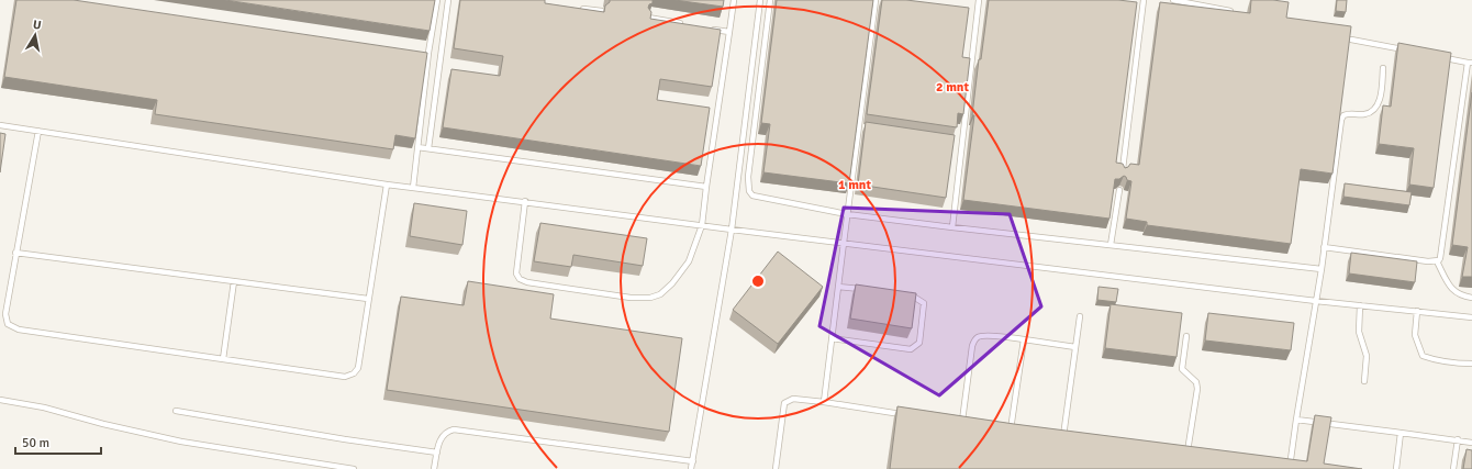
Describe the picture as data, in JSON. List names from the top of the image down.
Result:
{
  "scale_bar": "50 m",
  "north": "top",
  "rings": ["2 mnt", "1 mnt"]
}
